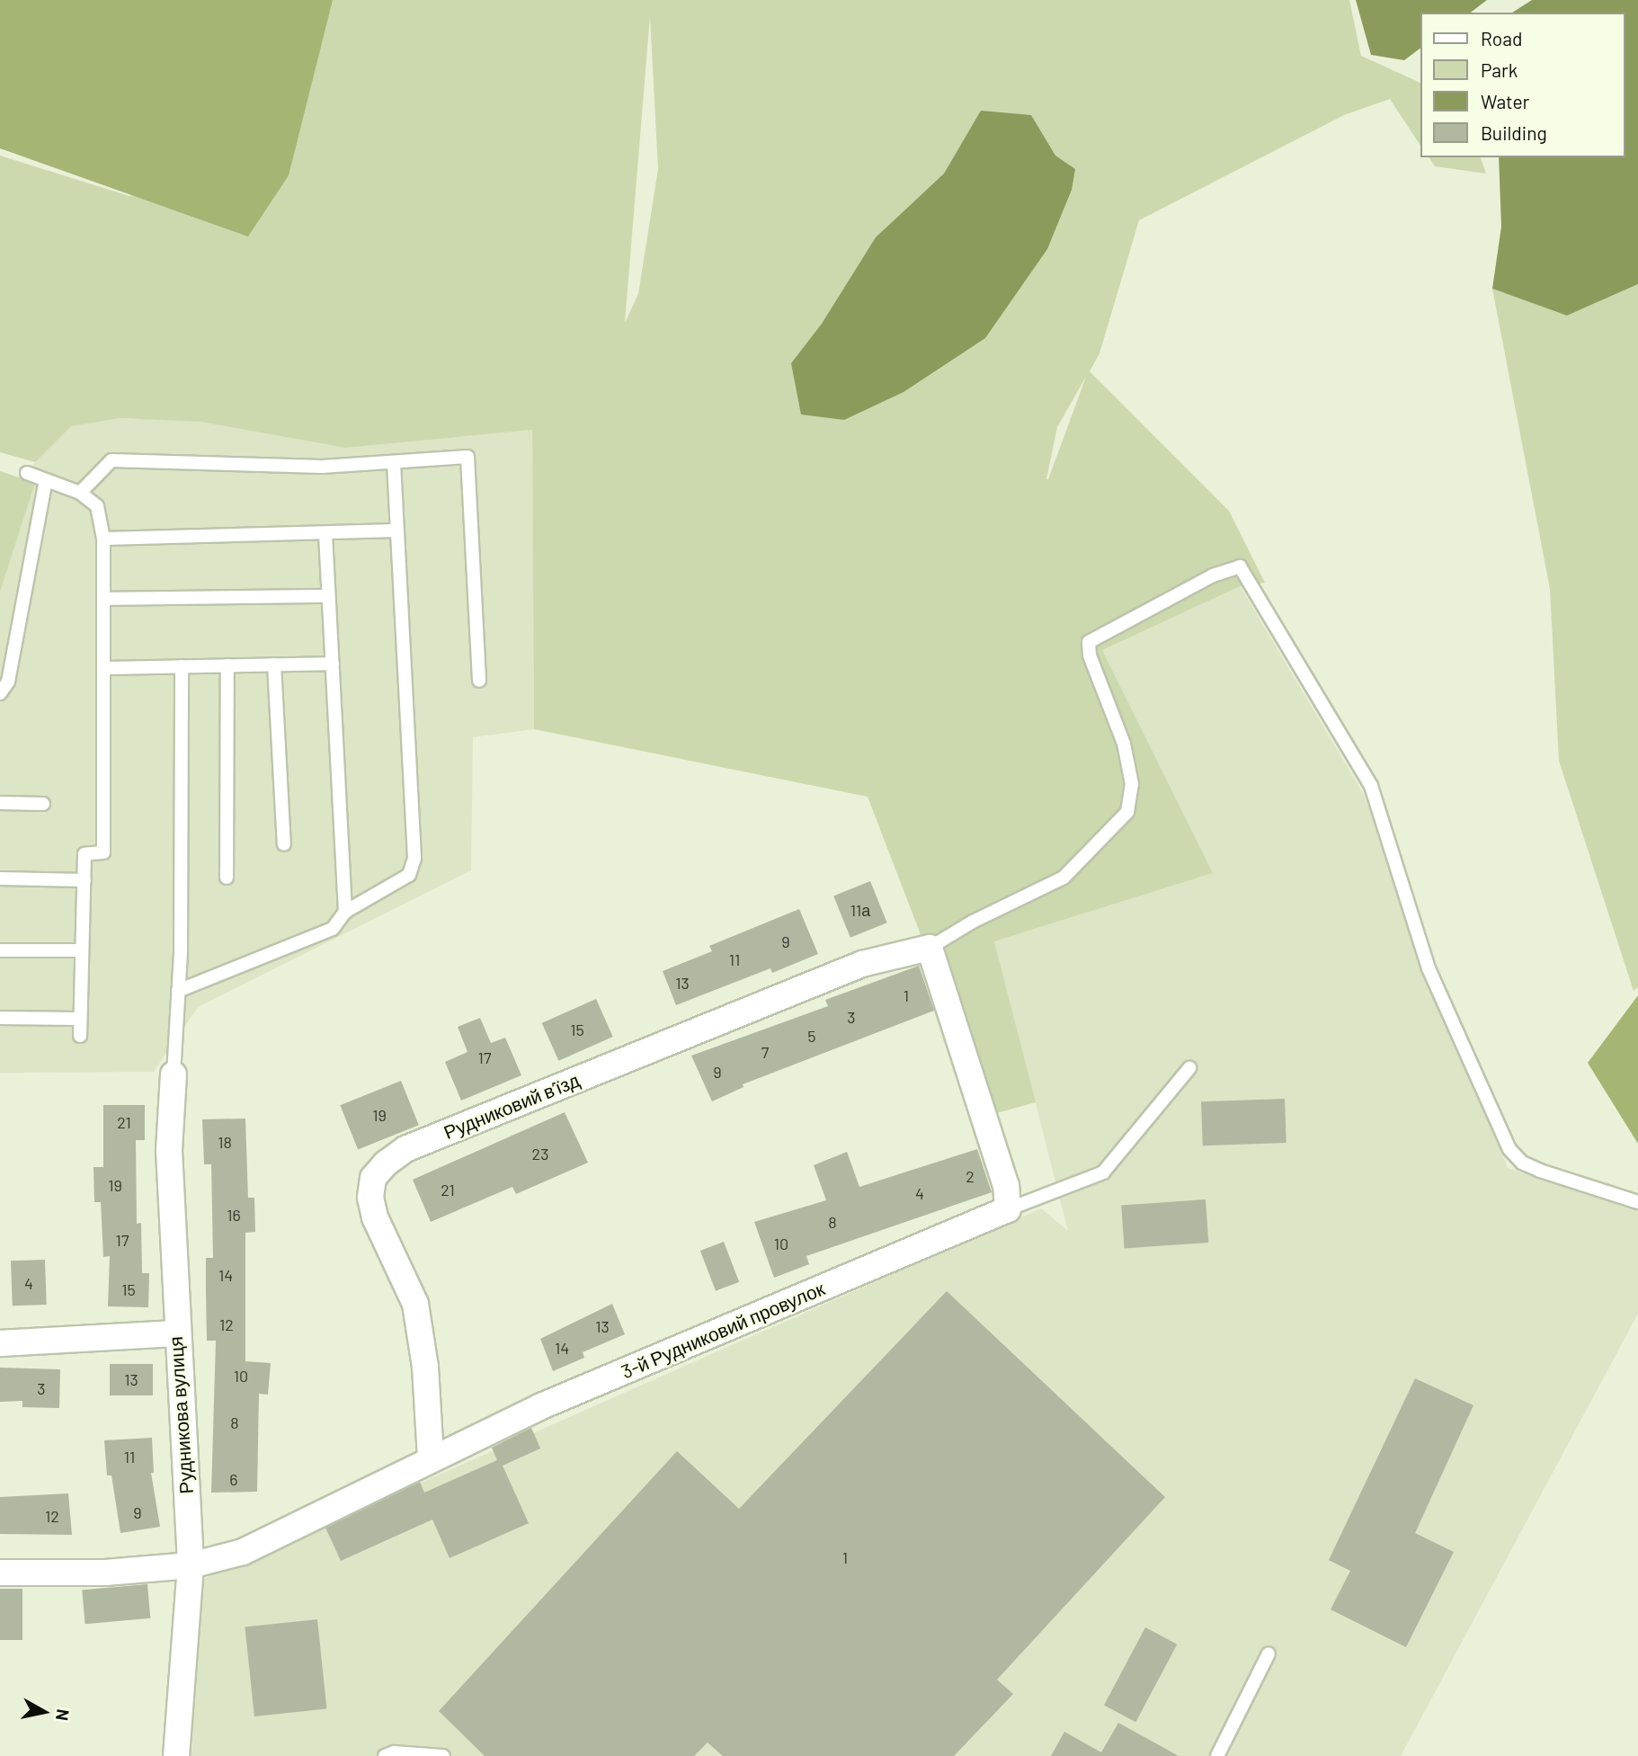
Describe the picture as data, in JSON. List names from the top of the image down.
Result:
{
  "streets": {
    "street": ["Рудниковий в’їзд", "3-й Рудниковий провулок", "Рудникова вулиця"]
  },
  "crossings": [
    ["Рудниковий в’їзд", "3-й Рудниковий провулок"],
    ["3-й Рудниковий провулок", "Рудникова вулиця"]
  ],
  "house_numbers": [
    "11а",
    "9",
    "11",
    "13",
    "1",
    "3",
    "15",
    "5",
    "7",
    "17",
    "9",
    "19",
    "21",
    "18",
    "23",
    "2",
    "19",
    "21",
    "4",
    "16",
    "8",
    "17",
    "10",
    "14",
    "4",
    "15",
    "12",
    "13",
    "14",
    "10",
    "13",
    "3",
    "8",
    "11",
    "6",
    "9",
    "12",
    "1"
  ],
  "legend": [
    "Road",
    "Park",
    "Water",
    "Building"
  ],
  "north": "right"
}
